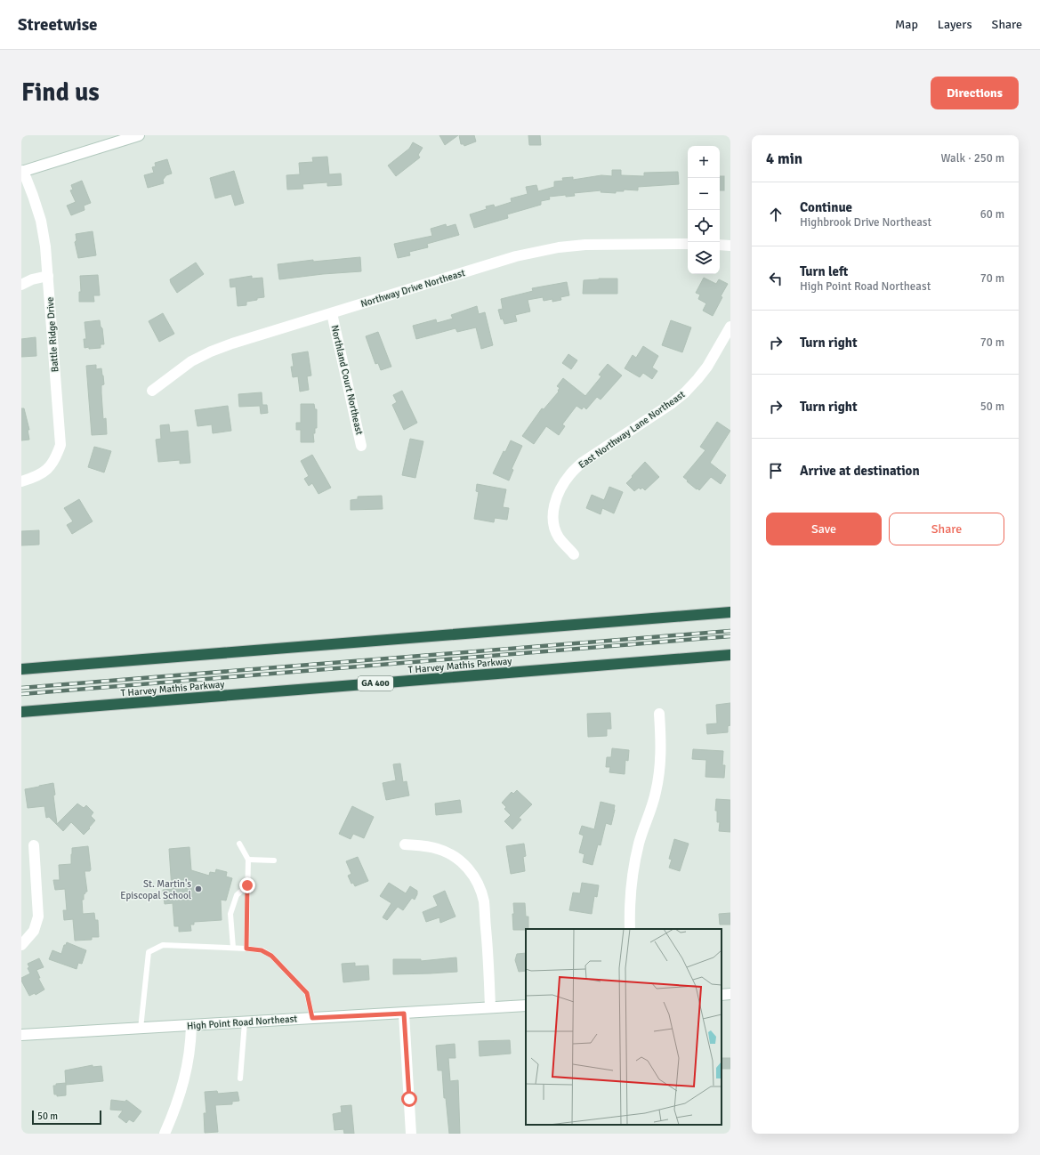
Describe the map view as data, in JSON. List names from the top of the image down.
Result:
{
  "streets": {
    "highway": ["T Harvey Mathis Parkway", "GA 400"],
    "street": [
      "Northway Drive Northeast",
      "Battle Ridge Drive",
      "Northland Court Northeast",
      "East Northway Lane Northeast",
      "High Point Road Northeast"
    ]
  },
  "crossings": [
    ["Northway Drive Northeast", "Northland Court Northeast"]
  ],
  "places": ["St. Martin's Episcopal School"],
  "scale_bar": "50 m",
  "page": {
    "header": "Streetwise",
    "nav": ["Map", "Layers", "Share"],
    "buttons": [
      "Directions",
      ["Save", "Share"]
    ],
    "title": "Find us",
    "heading": ["4 min", "Walk · 250 m"],
    "map_buttons": ["+", "−"],
    "list": [
      ["Continue", "Highbrook Drive Northeast", "60 m"],
      ["Turn left", "High Point Road Northeast", "70 m"],
      ["Turn right", "70 m"],
      ["Turn right", "50 m"],
      "Arrive at destination"
    ],
    "scale": "50 m"
  }
}
